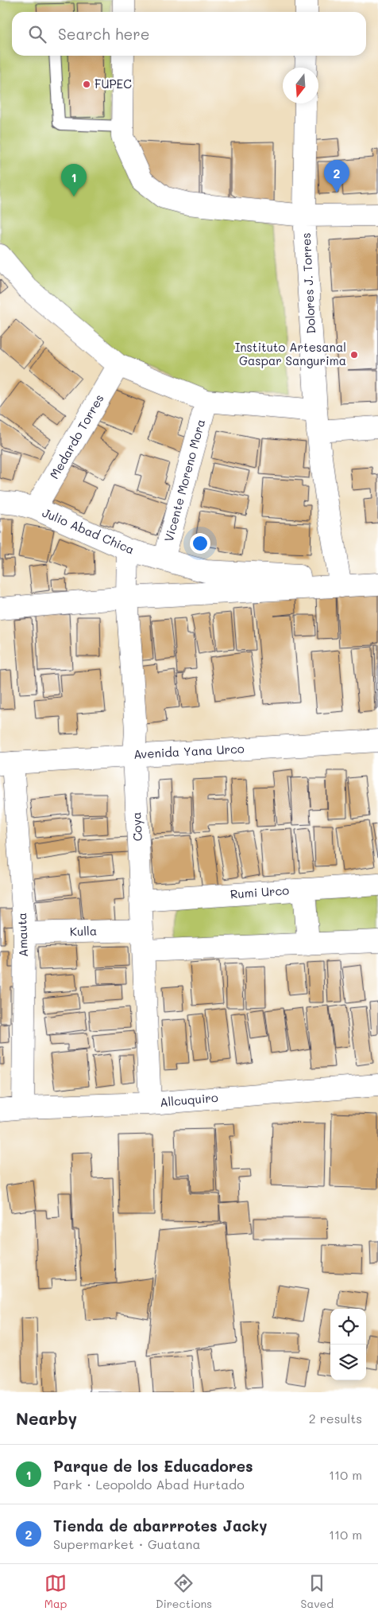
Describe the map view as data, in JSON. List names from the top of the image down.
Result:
{
  "streets": {
    "street": [
      "Dolores J. Torres",
      "Medardo Torres",
      "Vicente Moreno Mora",
      "Julio Abad Chica",
      "Avenida Yana Urco",
      "Coya",
      "Rumi Urco",
      "Kulla",
      "Amauta",
      "Allcuquiro"
    ]
  },
  "crossings": [
    ["Dolores J. Torres", "Julio Abad Chica"],
    ["Medardo Torres", "Julio Abad Chica"],
    ["Vicente Moreno Mora", "Julio Abad Chica"],
    ["Julio Abad Chica", "Coya"],
    ["Avenida Yana Urco", "Coya"],
    ["Avenida Yana Urco", "Amauta"],
    ["Coya", "Rumi Urco"],
    ["Coya", "Kulla"],
    ["Coya", "Allcuquiro"],
    ["Kulla", "Amauta"],
    ["Amauta", "Allcuquiro"]
  ],
  "places": ["FUPEC", "Instituto Artesanal Gaspar Sangurima"],
  "north": "bottom",
  "page": {
    "search": "Search here",
    "pins": ["2", "1"],
    "heading": ["Nearby", "2 results"],
    "list": [
      {
        "mark": "1",
        "name": "Parque de los Educadores",
        "note": "Park · Leopoldo Abad Hurtado",
        "value": "110 m"
      },
      {
        "mark": "2",
        "name": "Tienda de abarrrotes Jacky",
        "note": "Supermarket · Guatana",
        "value": "110 m"
      }
    ],
    "nav": ["Map", "Directions", "Saved"]
  }
}
